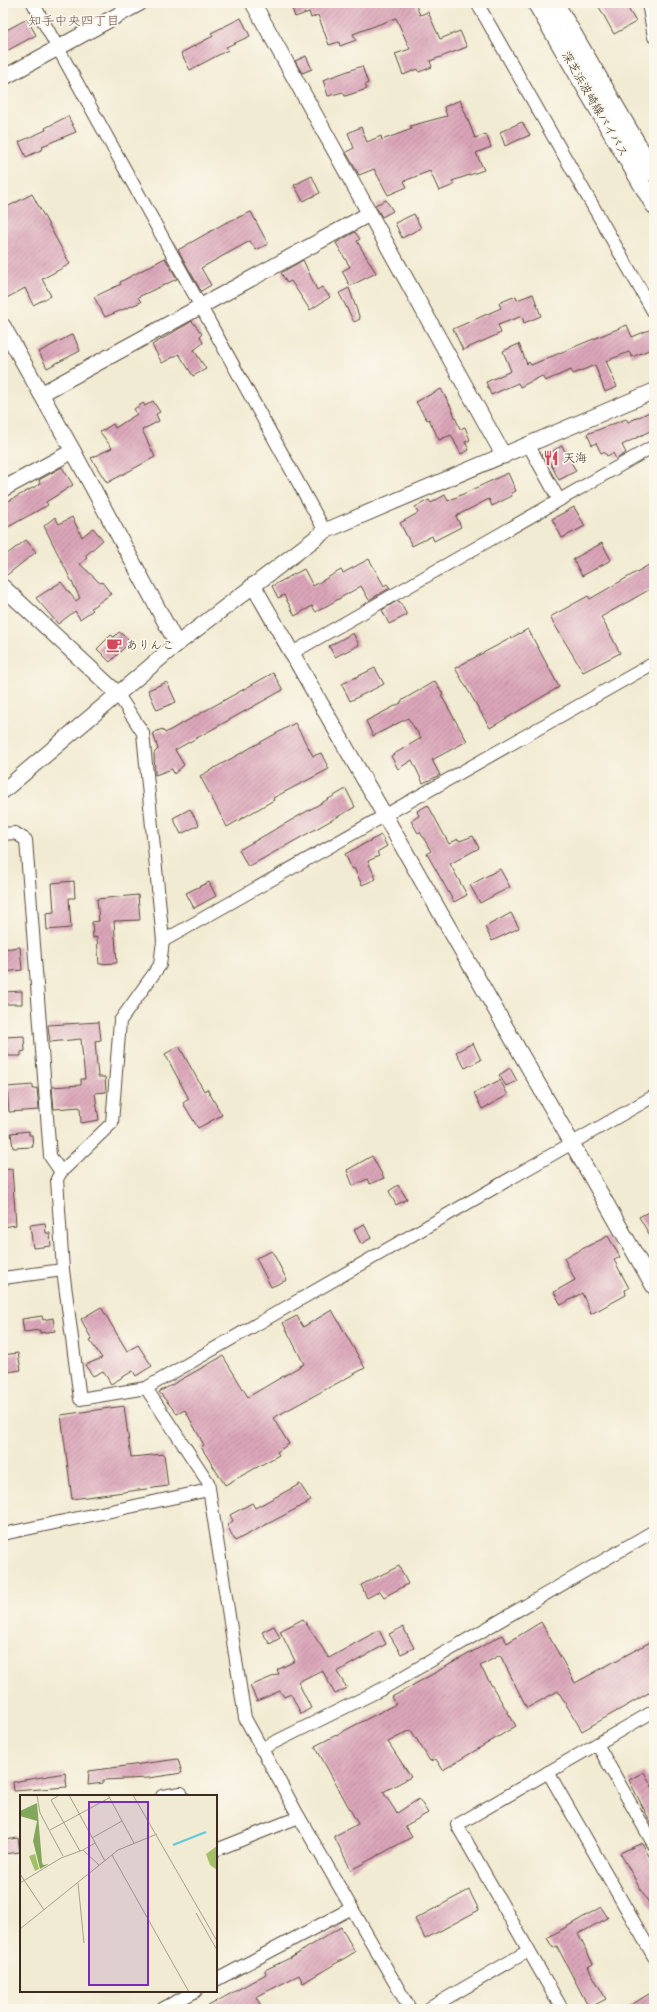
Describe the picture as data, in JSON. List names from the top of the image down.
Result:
{
  "streets": {
    "main road": ["深芝浜波崎線バイパス"]
  },
  "districts": ["知手中央四丁目"],
  "places": {
    "restaurant": ["天海"],
    "cafe": ["ありんこ"]
  }
}
